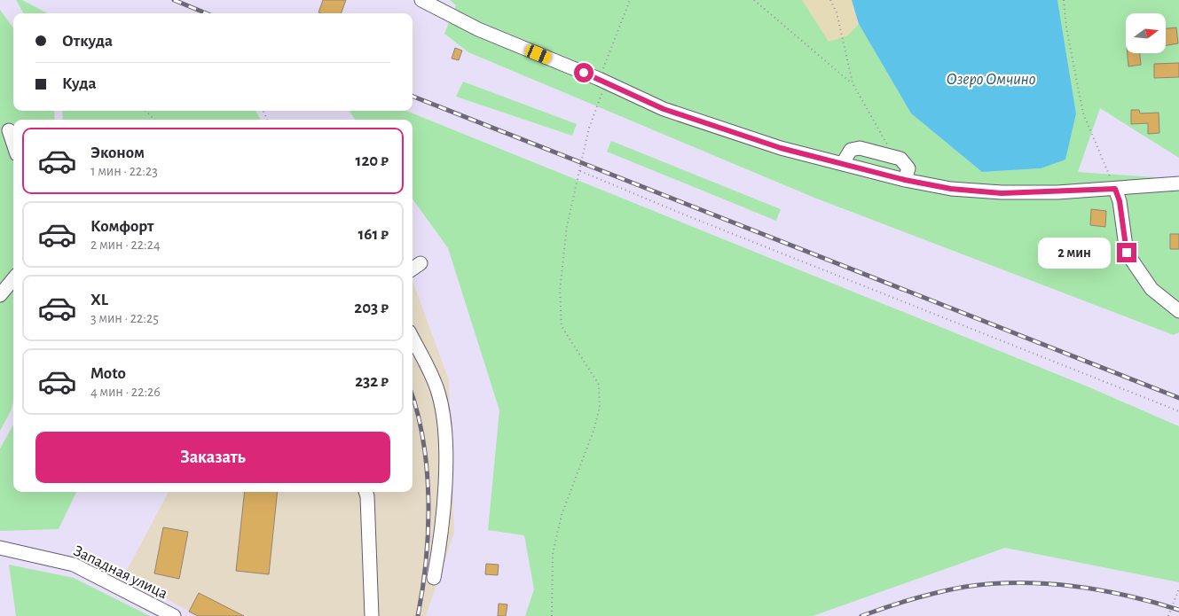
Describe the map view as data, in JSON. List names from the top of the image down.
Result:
{
  "streets": {
    "street": ["Западная улица"]
  },
  "water": ["Озеро Омчино"],
  "north": "right",
  "page": {
    "banner": ["Откуда", "Куда"],
    "list": [
      {
        "name": "Эконом",
        "note": "1 мин · 22:23",
        "value": "120 ₽"
      },
      {
        "name": "Комфорт",
        "note": "2 мин · 22:24",
        "value": "161 ₽"
      },
      {
        "name": "XL",
        "note": "3 мин · 22:25",
        "value": "203 ₽"
      },
      {
        "name": "Moto",
        "note": "4 мин · 22:26",
        "value": "232 ₽"
      }
    ],
    "bubble": "2 мин",
    "buttons": "Заказать"
  }
}
